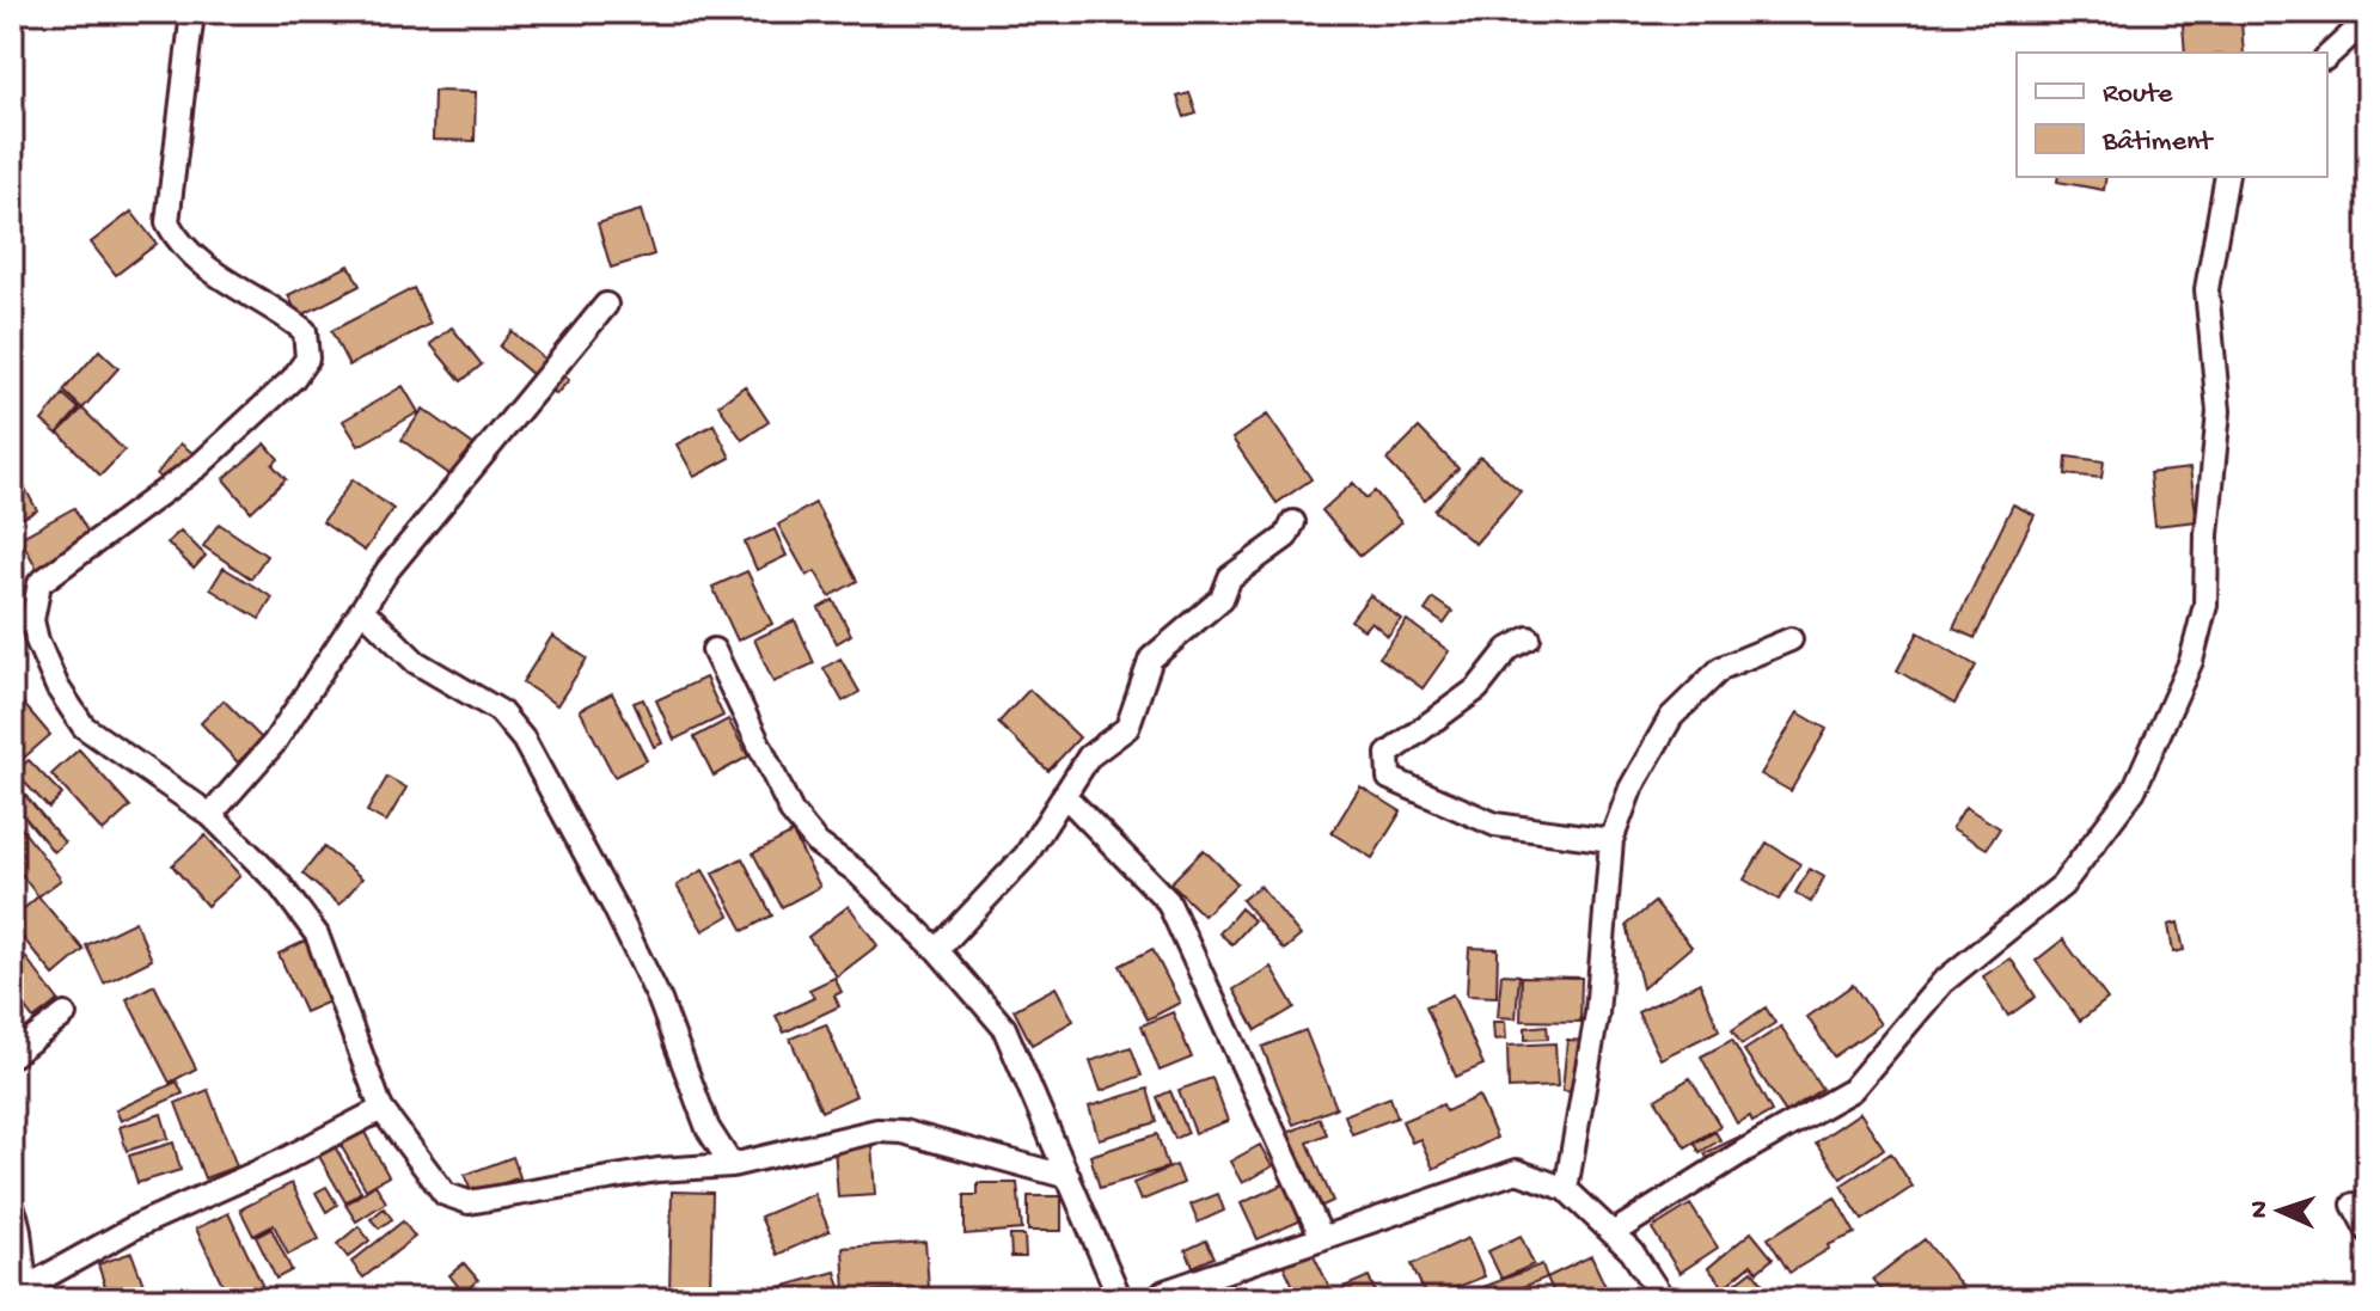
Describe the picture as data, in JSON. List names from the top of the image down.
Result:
{
  "legend": ["Route", "Bâtiment"],
  "north": "left"
}
